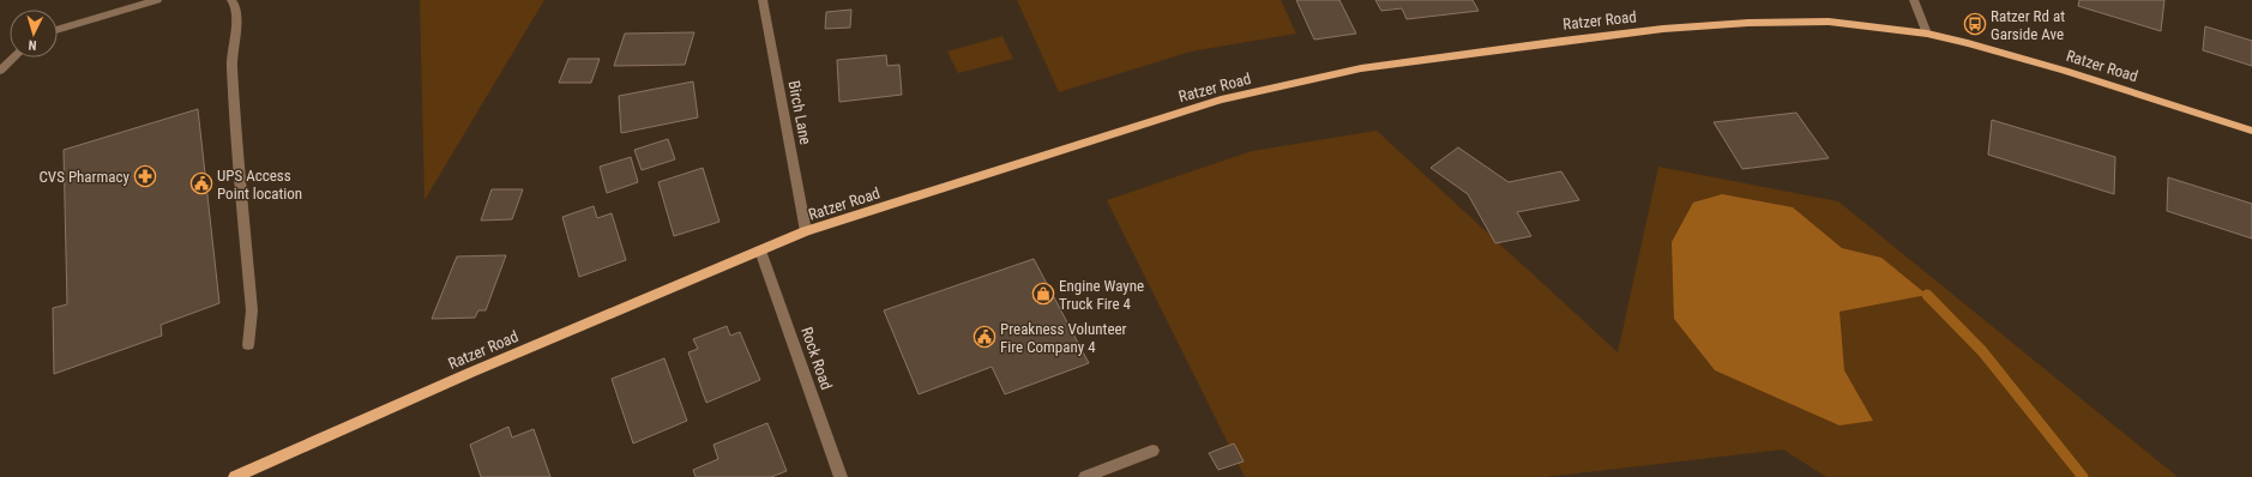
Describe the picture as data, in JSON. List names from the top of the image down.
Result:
{
  "streets": {
    "main road": ["Ratzer Road"],
    "street": ["Birch Lane", "Rock Road"]
  },
  "crossings": [
    ["Ratzer Road", "Birch Lane"],
    ["Ratzer Road", "Rock Road"]
  ],
  "places": {
    "bus stop": ["Ratzer Rd at Garside Ave"],
    "pharmacy": ["CVS Pharmacy"],
    "public building": ["UPS Access Point location", "Preakness Volunteer Fire Company 4"],
    "shop": ["Engine Wayne Truck Fire 4"]
  },
  "north": "bottom"
}
